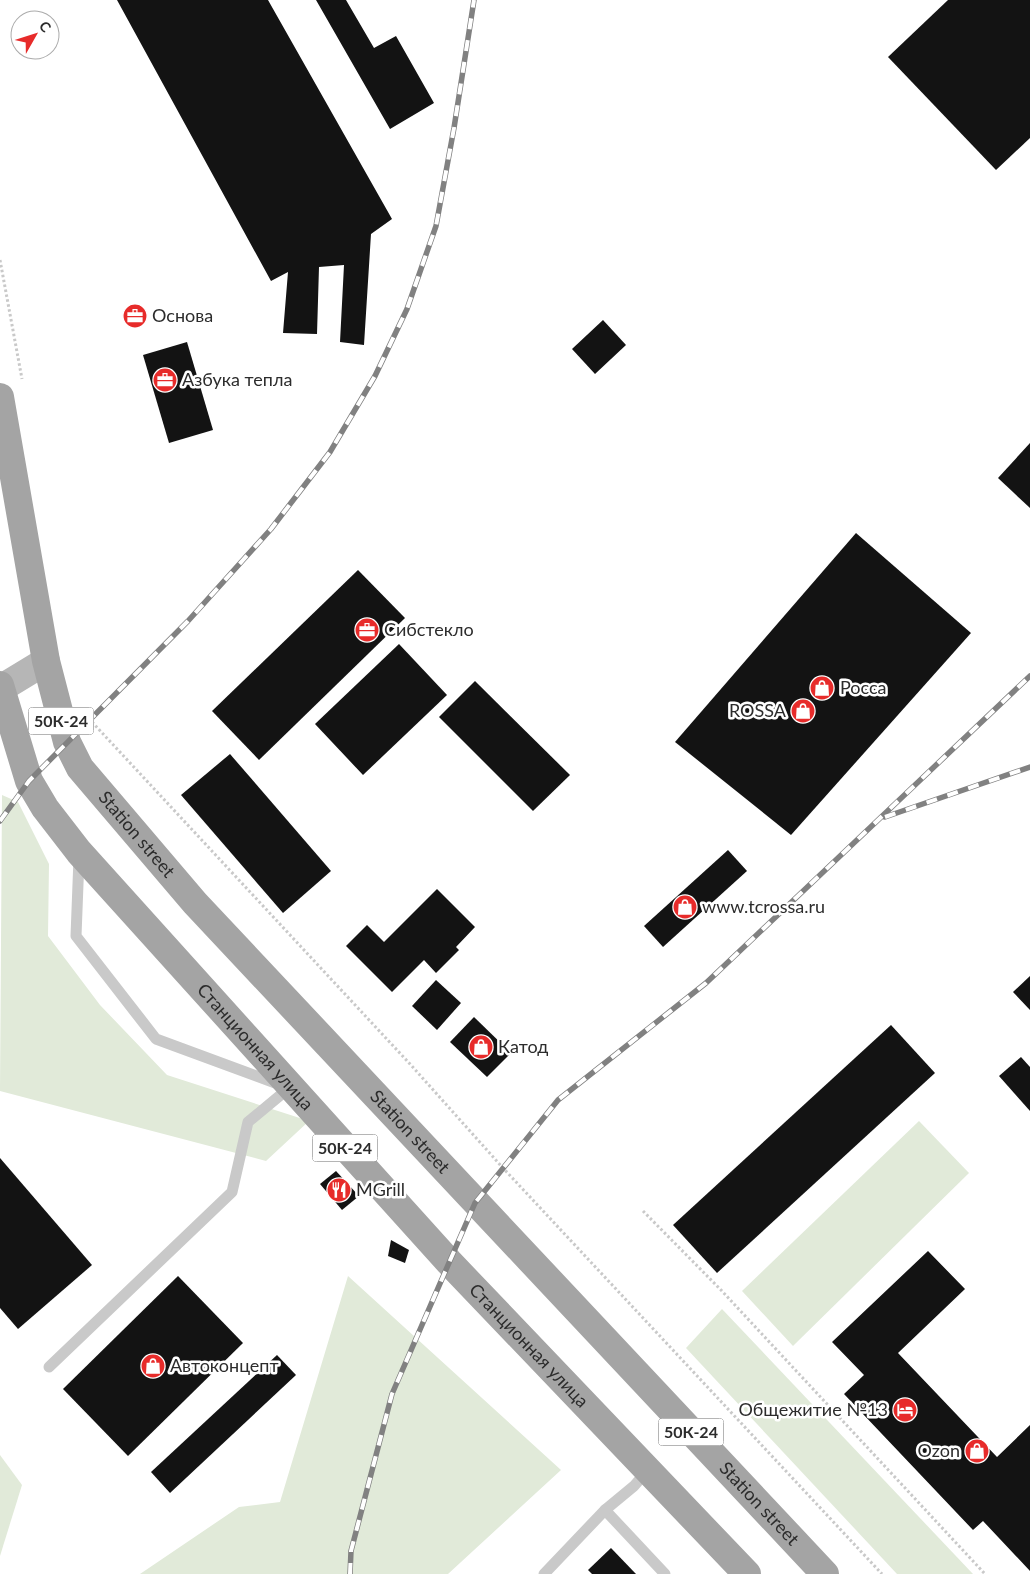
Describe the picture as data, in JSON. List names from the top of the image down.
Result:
{
  "streets": {
    "main road": ["50К-24", "Station street", "Станционная улица"]
  },
  "crossings": [
    ["50К-24", "Station street"]
  ],
  "places": {
    "office": ["Основа", "Азбука тепла", "Сибстекло"],
    "shop": [
      "Росса",
      "ROSSA",
      "www.tcrossa.ru",
      "Катод",
      "Автоконцепт",
      "Ozon"
    ],
    "restaurant": ["MGrill"],
    "hotel": ["Общежитие №13"]
  },
  "north": "top right"
}
